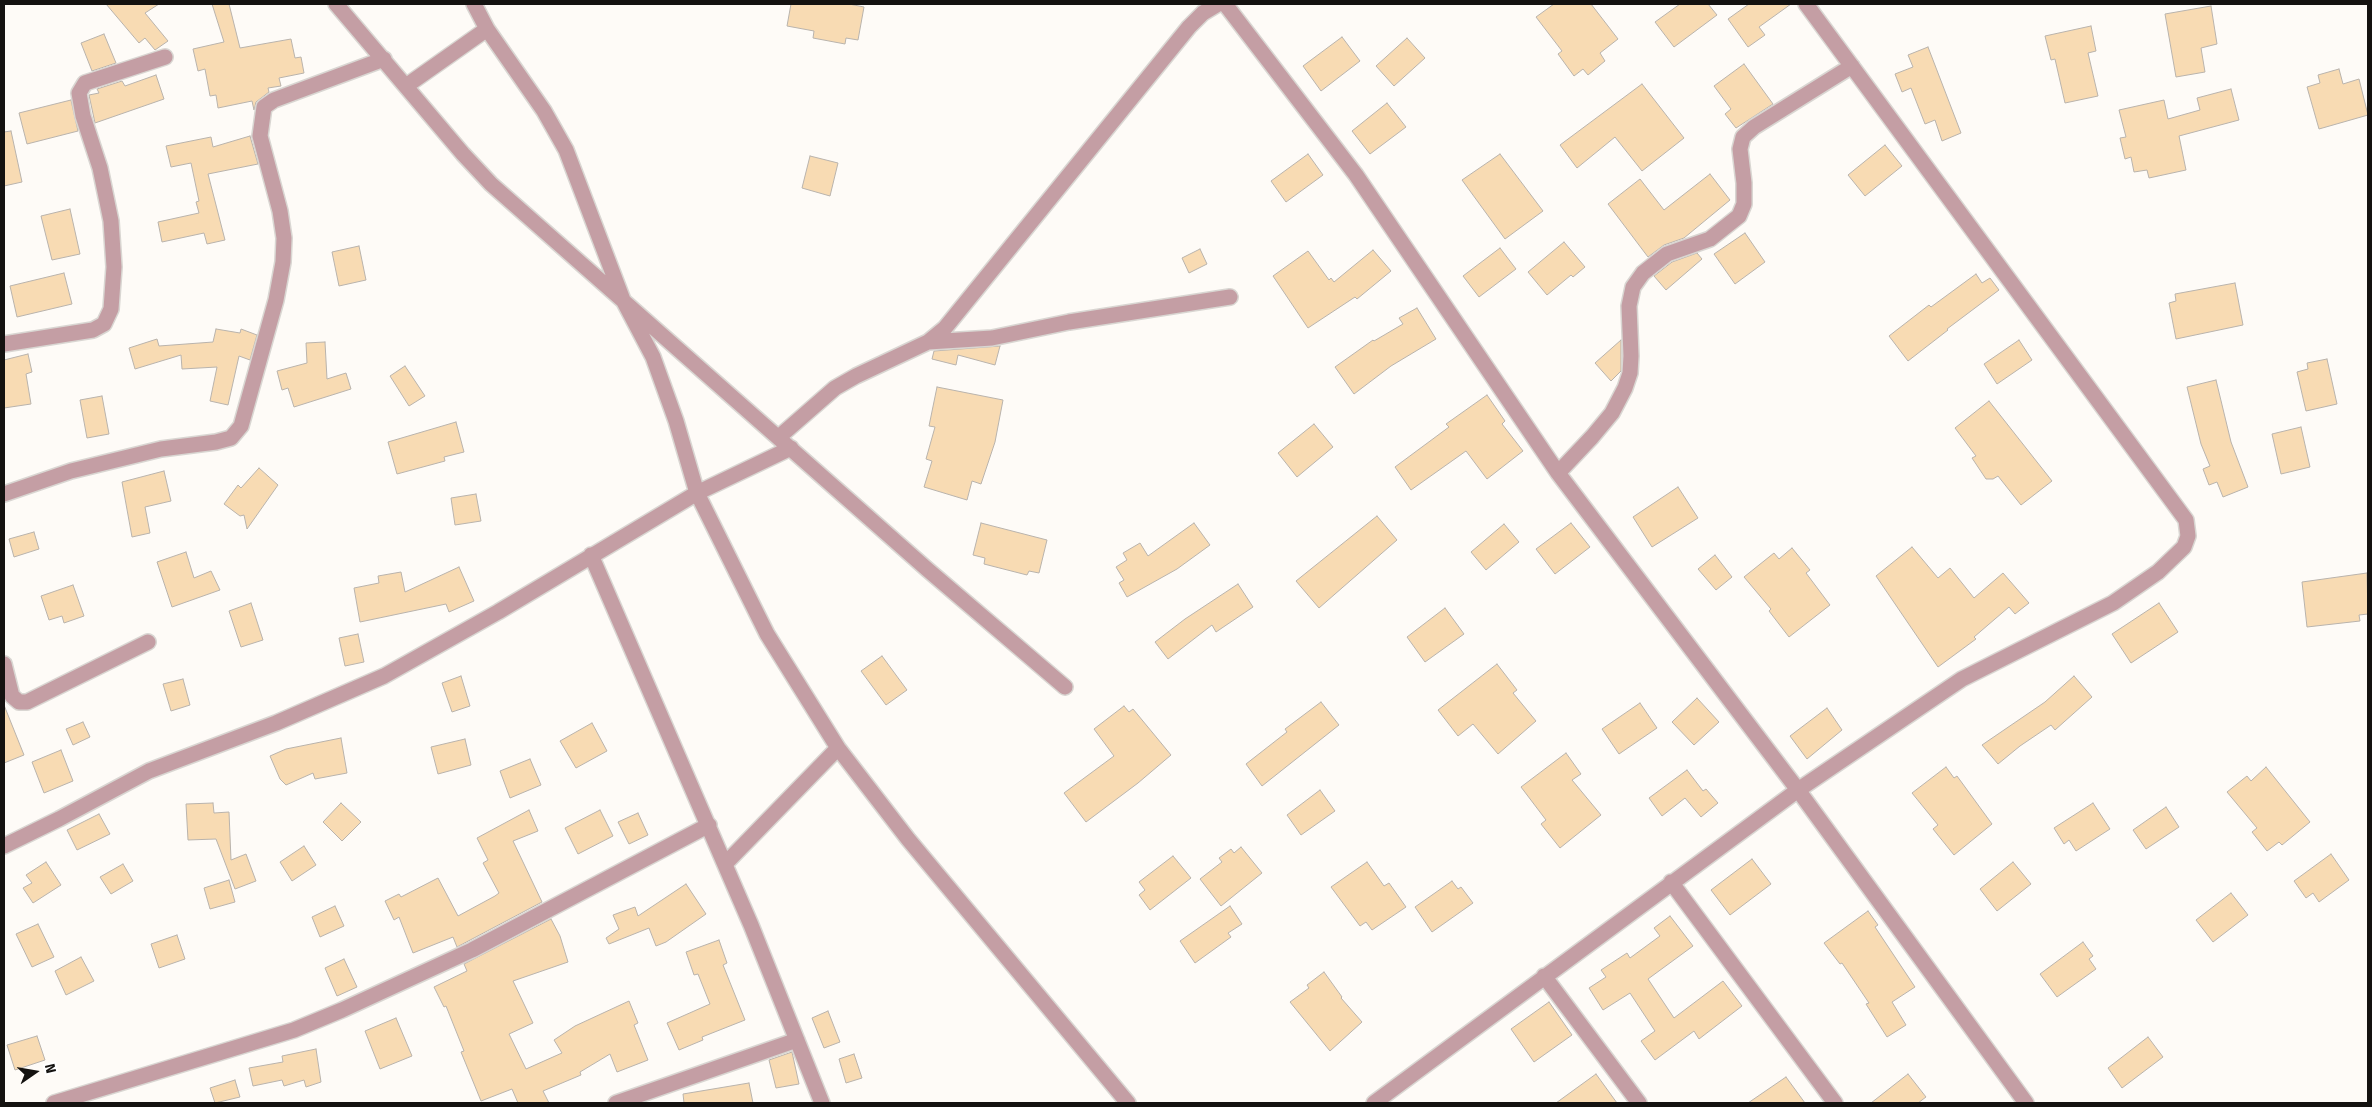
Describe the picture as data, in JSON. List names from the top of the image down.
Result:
{
  "north": "right"
}
